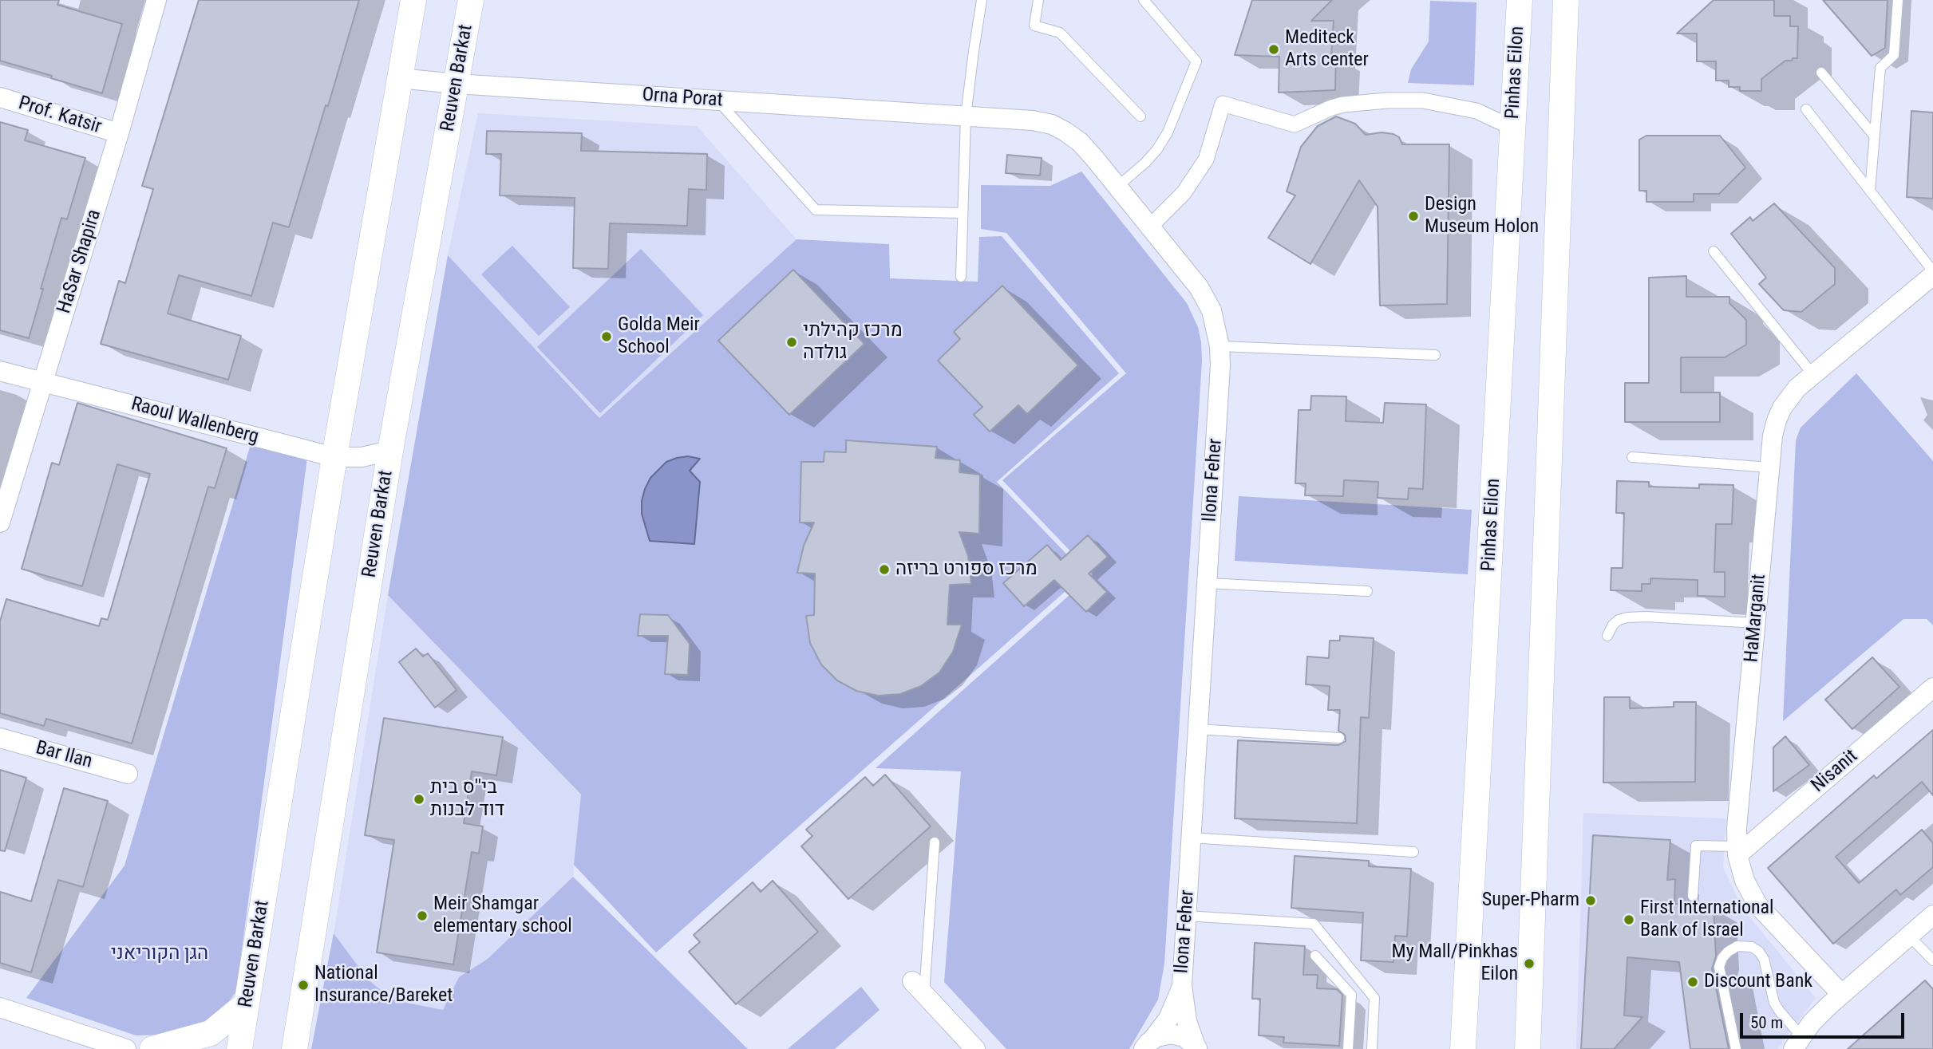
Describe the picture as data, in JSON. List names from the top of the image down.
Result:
{
  "streets": {
    "street": [
      "Pinhas Eilon",
      "Reuven Barkat",
      "Orna Porat",
      "Prof. Katsir",
      "HaSar Shapira",
      "Raoul Wallenberg",
      "Ilona Feher",
      "HaMarganit",
      "Bar Ilan",
      "Nisanit"
    ]
  },
  "crossings": [
    ["Reuven Barkat", "Orna Porat"],
    ["Reuven Barkat", "Raoul Wallenberg"],
    ["Orna Porat", "Ilona Feher"],
    ["Prof. Katsir", "HaSar Shapira"],
    ["HaSar Shapira", "Raoul Wallenberg"],
    ["HaMarganit", "Nisanit"]
  ],
  "parks": ["הגן הקוריאני"],
  "places": [
    "Mediteck Arts center",
    "Design Museum Holon",
    "Golda Meir School",
    "מרכז קהילתי גולדה",
    "מרכז ספורט בריזה",
    "בי''ס בית דוד לבנות",
    "Super-Pharm",
    "Meir Shamgar elementary school",
    "First International Bank of Israel",
    "My Mall/Pinkhas Eilon",
    "Discount Bank",
    "National Insurance/Bareket"
  ],
  "scale_bar": "50 m"
}
